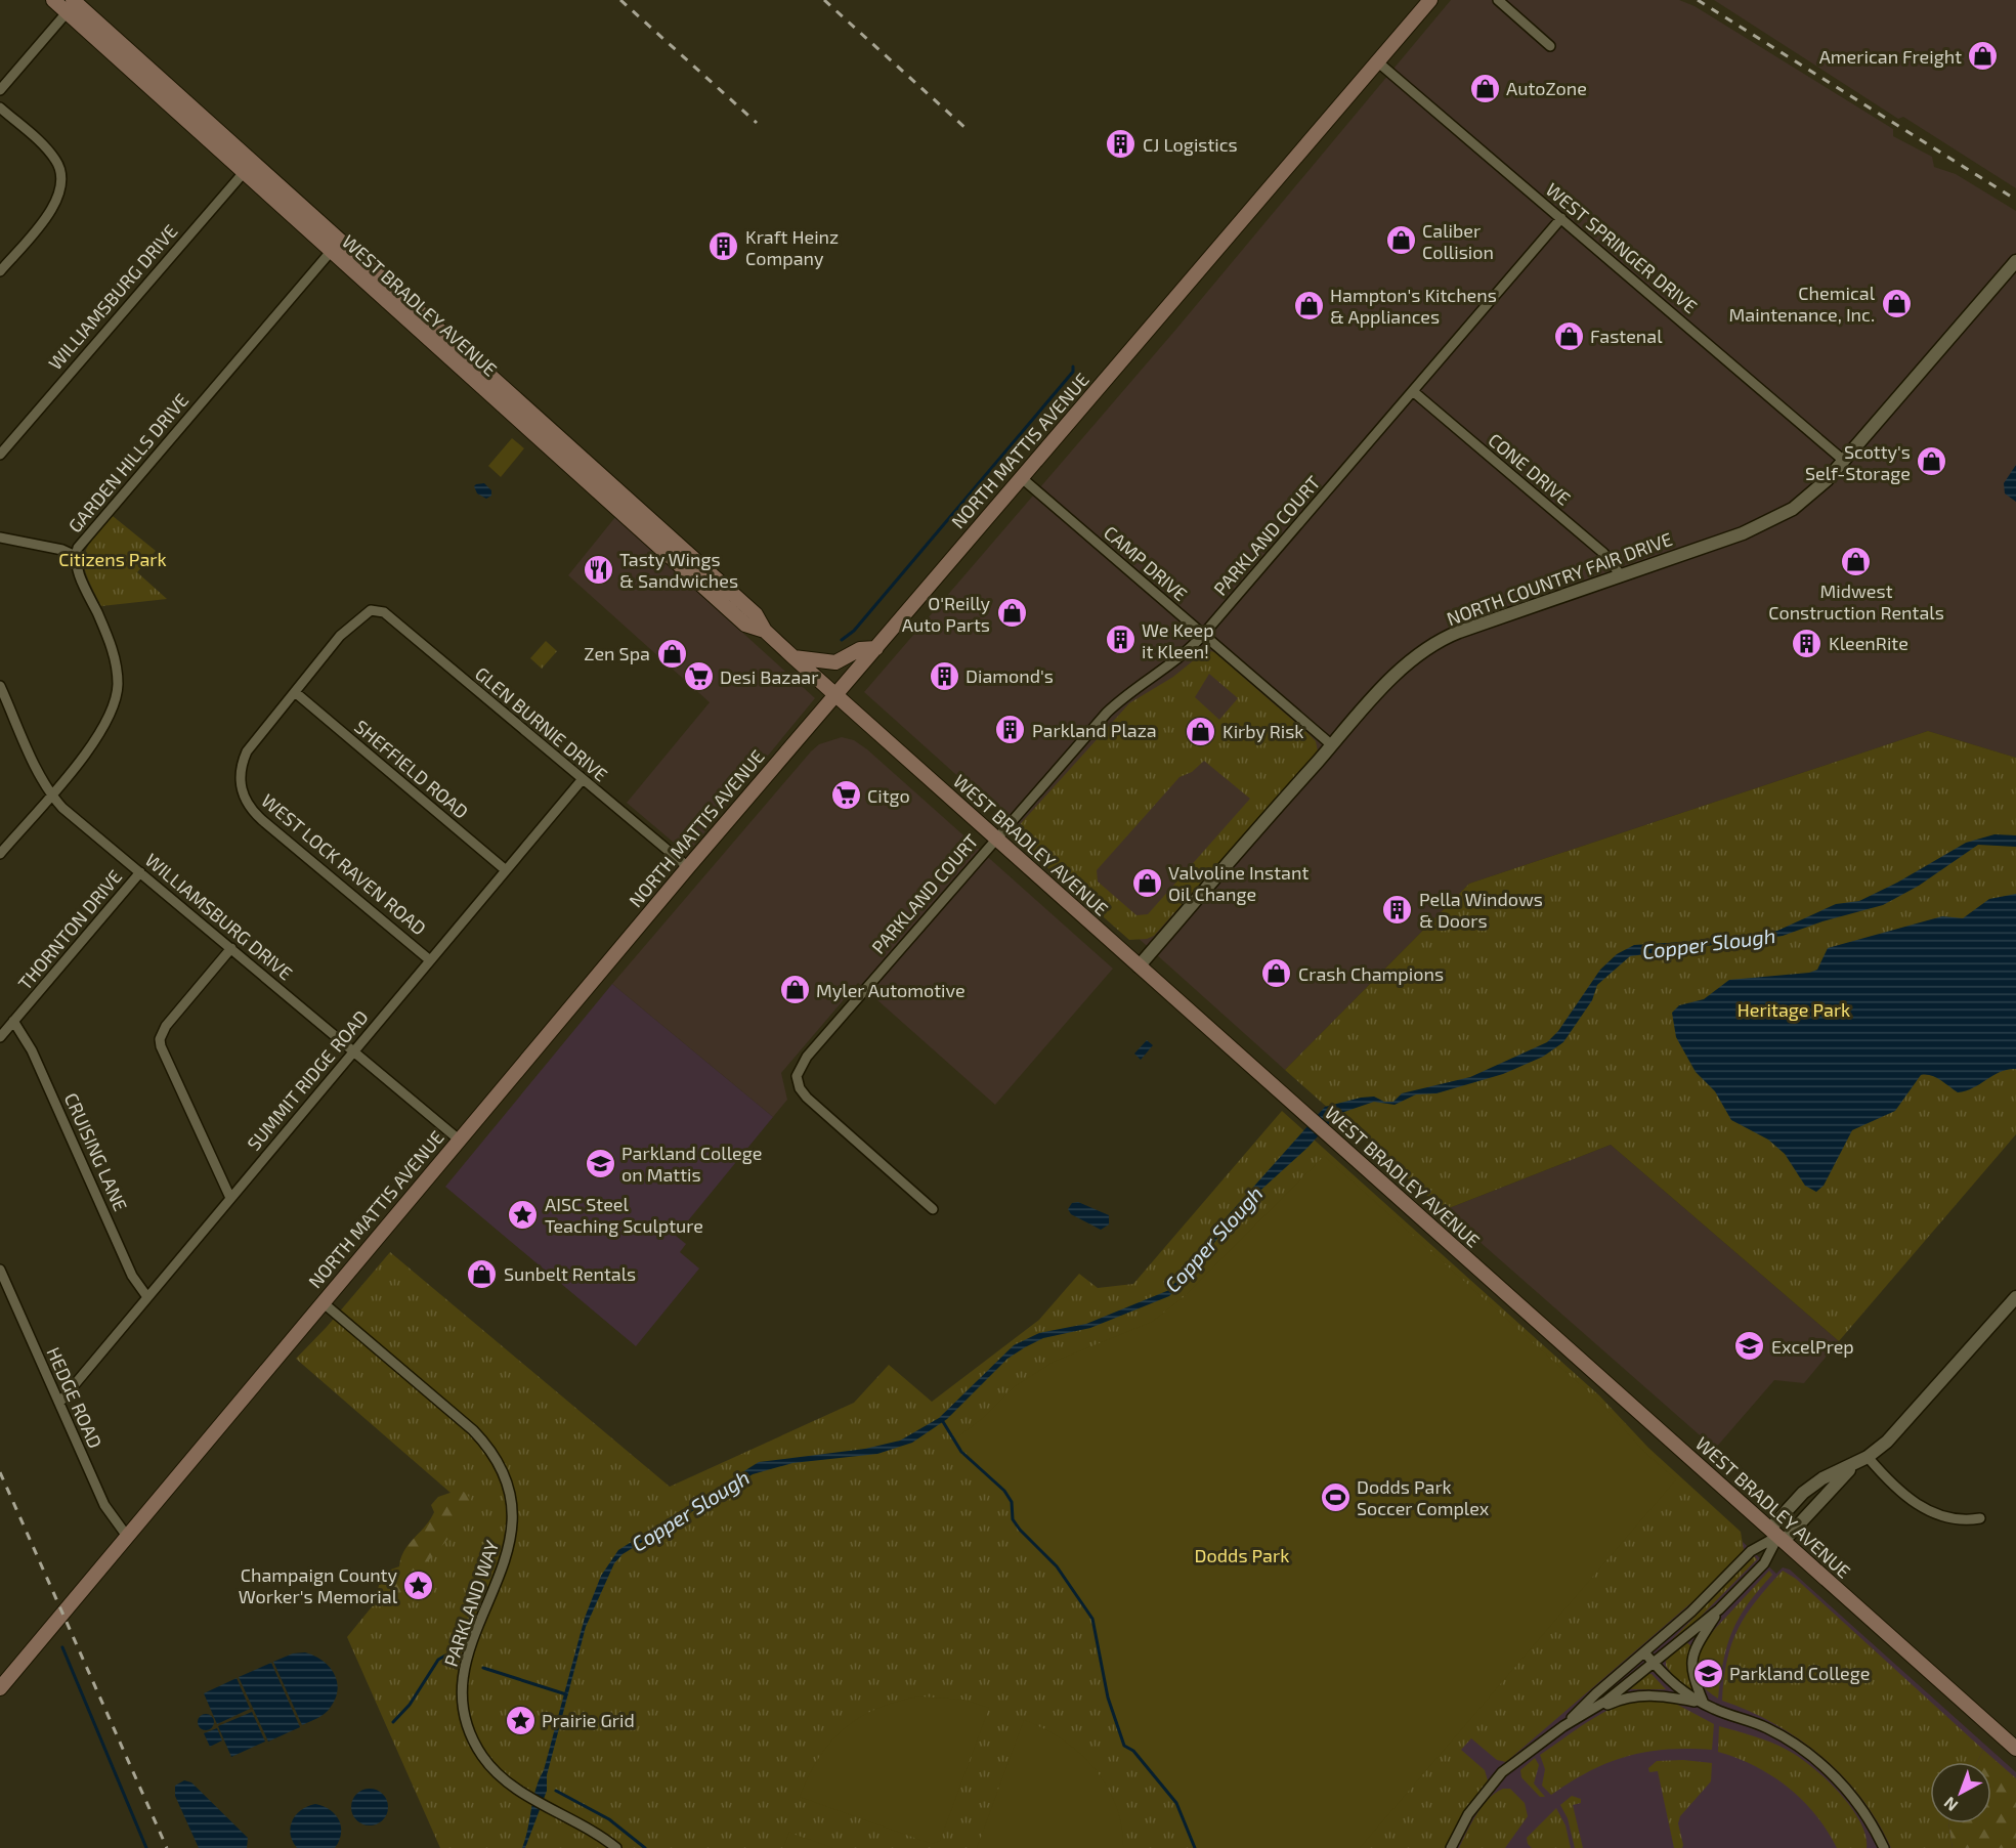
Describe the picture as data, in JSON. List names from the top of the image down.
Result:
{
  "streets": {
    "main road": ["WEST BRADLEY AVENUE", "NORTH MATTIS AVENUE"],
    "street": [
      "WEST SPRINGER DRIVE",
      "WILLIAMSBURG DRIVE",
      "GARDEN HILLS DRIVE",
      "CONE DRIVE",
      "PARKLAND COURT",
      "CAMP DRIVE",
      "NORTH COUNTRY FAIR DRIVE",
      "GLEN BURNIE DRIVE",
      "SHEFFIELD ROAD",
      "WEST LOCK RAVEN ROAD",
      "THORNTON DRIVE",
      "SUMMIT RIDGE ROAD",
      "CRUISING LANE",
      "HEDGE ROAD",
      "PARKLAND WAY"
    ]
  },
  "crossings": [
    ["WEST SPRINGER DRIVE", "NORTH MATTIS AVENUE"],
    ["WEST SPRINGER DRIVE", "PARKLAND COURT"],
    ["WEST SPRINGER DRIVE", "NORTH COUNTRY FAIR DRIVE"],
    ["WILLIAMSBURG DRIVE", "WEST BRADLEY AVENUE"],
    ["WILLIAMSBURG DRIVE", "NORTH MATTIS AVENUE"],
    ["WILLIAMSBURG DRIVE", "GARDEN HILLS DRIVE"],
    ["WILLIAMSBURG DRIVE", "THORNTON DRIVE"],
    ["WILLIAMSBURG DRIVE", "SUMMIT RIDGE ROAD"],
    ["WEST BRADLEY AVENUE", "NORTH MATTIS AVENUE"],
    ["WEST BRADLEY AVENUE", "GARDEN HILLS DRIVE"],
    ["WEST BRADLEY AVENUE", "PARKLAND COURT"],
    ["WEST BRADLEY AVENUE", "NORTH COUNTRY FAIR DRIVE"],
    ["NORTH MATTIS AVENUE", "CAMP DRIVE"],
    ["NORTH MATTIS AVENUE", "GLEN BURNIE DRIVE"],
    ["NORTH MATTIS AVENUE", "HEDGE ROAD"],
    ["NORTH MATTIS AVENUE", "PARKLAND WAY"],
    ["CONE DRIVE", "PARKLAND COURT"],
    ["CONE DRIVE", "NORTH COUNTRY FAIR DRIVE"],
    ["PARKLAND COURT", "CAMP DRIVE"],
    ["CAMP DRIVE", "NORTH COUNTRY FAIR DRIVE"],
    ["GLEN BURNIE DRIVE", "SHEFFIELD ROAD"],
    ["GLEN BURNIE DRIVE", "WEST LOCK RAVEN ROAD"],
    ["GLEN BURNIE DRIVE", "SUMMIT RIDGE ROAD"],
    ["SHEFFIELD ROAD", "WEST LOCK RAVEN ROAD"],
    ["SHEFFIELD ROAD", "SUMMIT RIDGE ROAD"],
    ["WEST LOCK RAVEN ROAD", "SUMMIT RIDGE ROAD"],
    ["THORNTON DRIVE", "CRUISING LANE"],
    ["SUMMIT RIDGE ROAD", "CRUISING LANE"],
    ["SUMMIT RIDGE ROAD", "HEDGE ROAD"]
  ],
  "water": ["Copper Slough"],
  "parks": ["Citizens Park", "Heritage Park", "Dodds Park"],
  "places": {
    "shop": [
      "American Freight",
      "AutoZone",
      "Caliber Collision",
      "Chemical Maintenance, Inc.",
      "Hampton's Kitchens & Appliances",
      "Fastenal",
      "Scotty's Self-Storage",
      "Midwest Construction Rentals",
      "O'Reilly Auto Parts",
      "Zen Spa",
      "Kirby Risk",
      "Valvoline Instant Oil Change",
      "Crash Champions",
      "Myler Automotive",
      "Sunbelt Rentals"
    ],
    "building": [
      "CJ Logistics",
      "Kraft Heinz Company",
      "We Keep it Kleen!",
      "KleenRite",
      "Diamond's",
      "Parkland Plaza",
      "Pella Windows & Doors"
    ],
    "restaurant": ["Tasty Wings & Sandwiches"],
    "supermarket": ["Desi Bazaar", "Citgo"],
    "school or university": ["Parkland College on Mattis", "ExcelPrep", "Parkland College"],
    "place": ["AISC Steel Teaching Sculpture", "Champaign County Worker's Memorial", "Prairie Grid"],
    "sports": ["Dodds Park Soccer Complex"]
  },
  "north": "bottom left"
}
